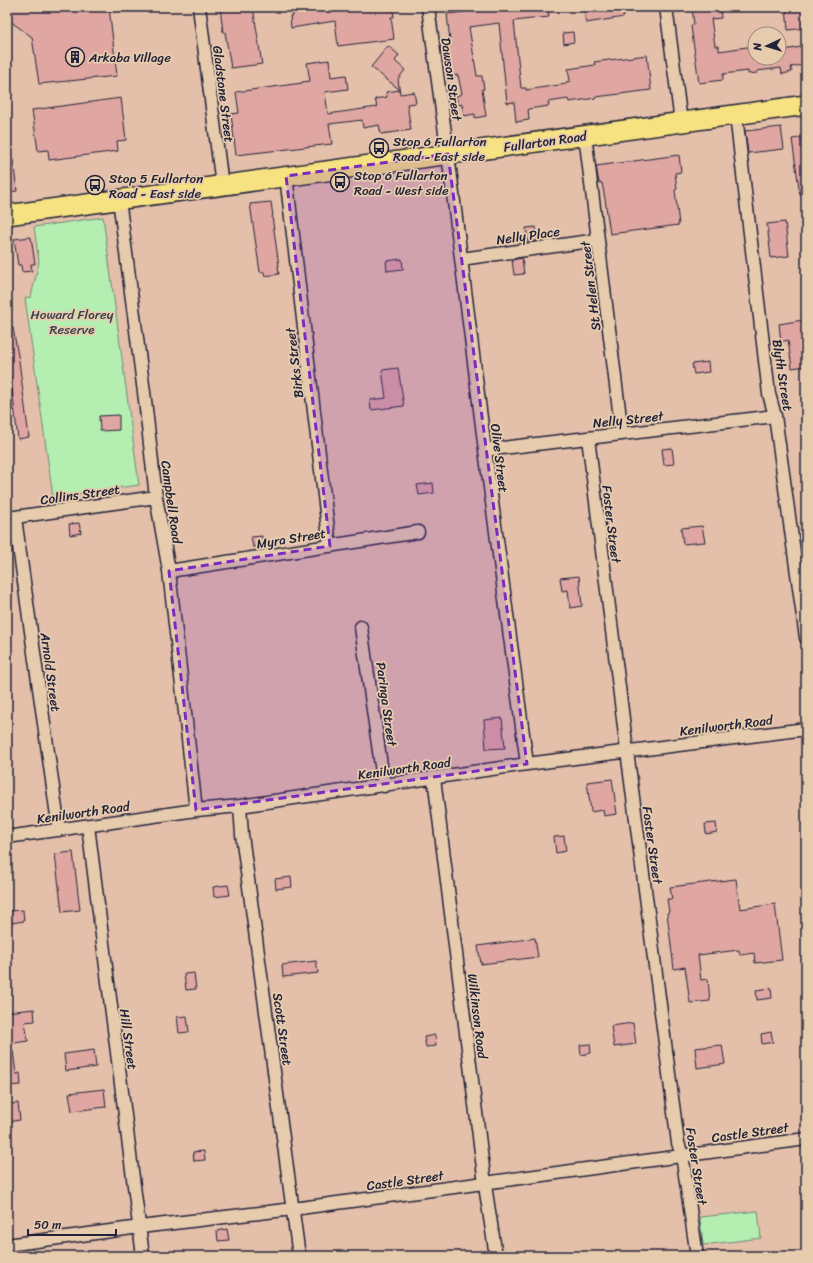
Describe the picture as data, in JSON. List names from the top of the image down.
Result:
{
  "streets": {
    "main road": ["Fullarton Road"],
    "street": [
      "Dawson Street",
      "Gladstone Street",
      "Nelly Place",
      "St Helen Street",
      "Birks Street",
      "Blyth Street",
      "Nelly Street",
      "Olive Street",
      "Collins Street",
      "Campbell Road",
      "Foster Street",
      "Myra Street",
      "Arnold Street",
      "Paringa Street",
      "Kenilworth Road",
      "Wilkinson Road",
      "Scott Street",
      "Hill Street",
      "Castle Street"
    ]
  },
  "crossings": [
    ["Dawson Street", "Fullarton Road"],
    ["Dawson Street", "Olive Street"],
    ["Gladstone Street", "Fullarton Road"],
    ["Fullarton Road", "St Helen Street"],
    ["Fullarton Road", "Birks Street"],
    ["Fullarton Road", "Blyth Street"],
    ["Fullarton Road", "Olive Street"],
    ["Fullarton Road", "Campbell Road"],
    ["Nelly Place", "St Helen Street"],
    ["Nelly Place", "Olive Street"],
    ["St Helen Street", "Nelly Street"],
    ["Birks Street", "Myra Street"],
    ["Blyth Street", "Nelly Street"],
    ["Nelly Street", "Olive Street"],
    ["Nelly Street", "Foster Street"],
    ["Olive Street", "Kenilworth Road"],
    ["Collins Street", "Campbell Road"],
    ["Collins Street", "Arnold Street"],
    ["Campbell Road", "Myra Street"],
    ["Campbell Road", "Kenilworth Road"],
    ["Foster Street", "Kenilworth Road"],
    ["Foster Street", "Castle Street"],
    ["Arnold Street", "Kenilworth Road"],
    ["Paringa Street", "Kenilworth Road"],
    ["Kenilworth Road", "Wilkinson Road"],
    ["Kenilworth Road", "Scott Street"],
    ["Kenilworth Road", "Hill Street"],
    ["Wilkinson Road", "Castle Street"],
    ["Scott Street", "Castle Street"],
    ["Hill Street", "Castle Street"]
  ],
  "parks": ["Howard Florey Reserve"],
  "places": {
    "building": ["Arkaba Village"],
    "bus stop": ["Stop 6 Fullarton Road - East side", "Stop 6 Fullarton Road - West side", "Stop 5 Fullarton Road - East side"]
  },
  "scale_bar": "50 m",
  "north": "left"
}
